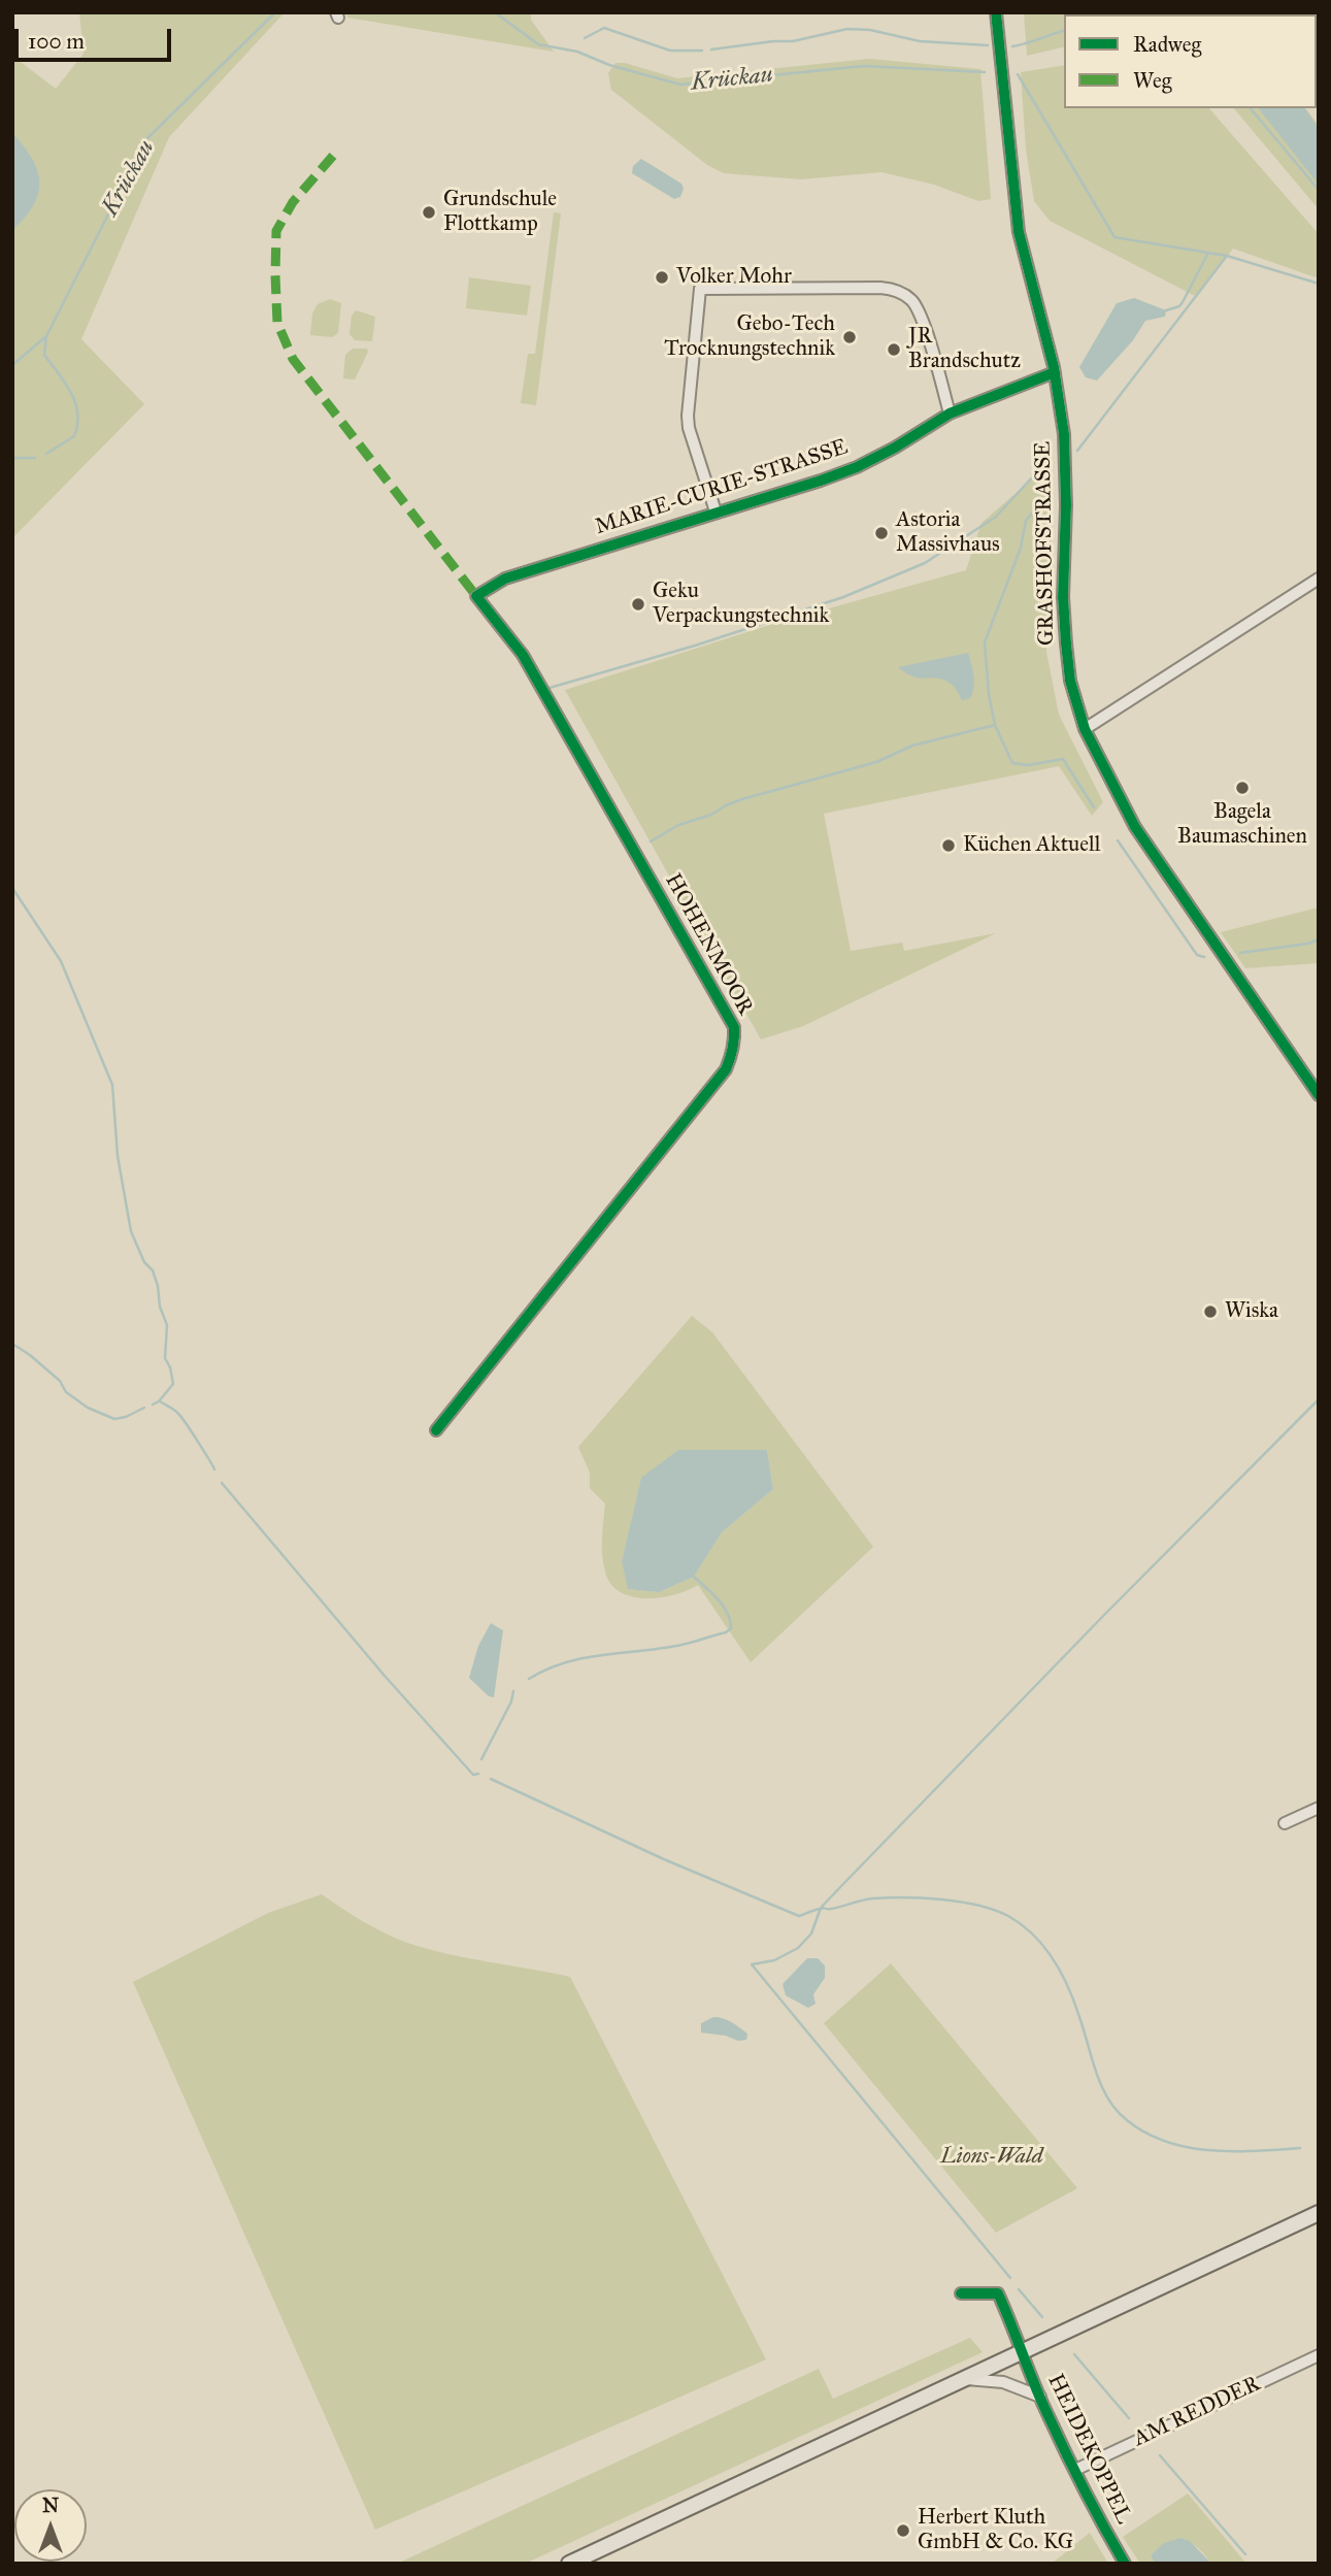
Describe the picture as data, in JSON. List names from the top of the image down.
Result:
{
  "streets": {
    "street": [
      "MARIE-CURIE-STRASSE",
      "GRASHOFSTRASSE",
      "HOHENMOOR",
      "AM REDDER",
      "HEIDEKOPPEL"
    ]
  },
  "crossings": [
    ["MARIE-CURIE-STRASSE", "GRASHOFSTRASSE"],
    ["MARIE-CURIE-STRASSE", "HOHENMOOR"],
    ["AM REDDER", "HEIDEKOPPEL"]
  ],
  "water": ["Krückau"],
  "parks": ["Lions-Wald"],
  "places": [
    "Grundschule Flottkamp",
    "Volker Mohr",
    "Gebo-Tech Trocknungstechnik",
    "JR Brandschutz",
    "Astoria Massivhaus",
    "Geku Verpackungstechnik",
    "Bagela Baumaschinen",
    "Küchen Aktuell",
    "Wiska",
    "Herbert Kluth GmbH & Co. KG"
  ],
  "legend": ["Radweg", "Weg"],
  "scale_bar": "100 m",
  "north": "top"
}
